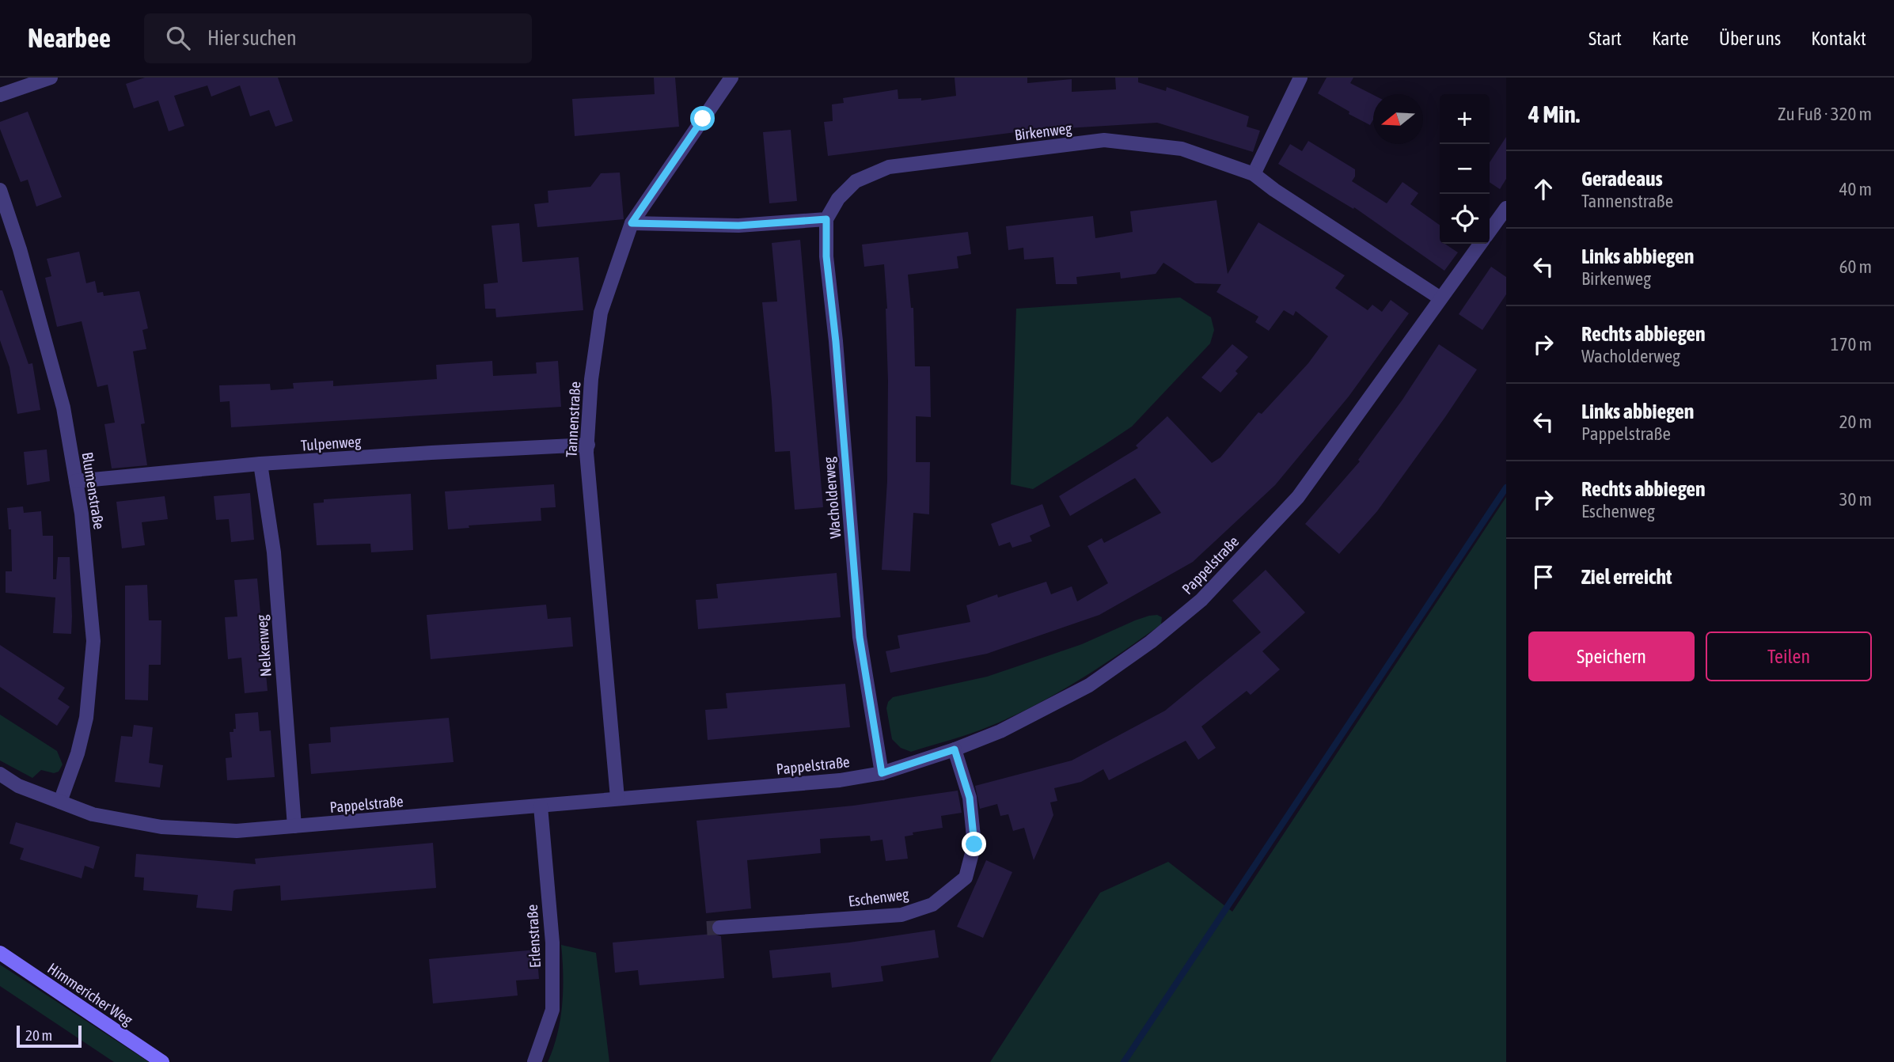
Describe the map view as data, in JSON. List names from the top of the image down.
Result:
{
  "streets": {
    "street": [
      "Birkenweg",
      "Tannenstraße",
      "Tulpenweg",
      "Blumenstraße",
      "Wacholderweg",
      "Pappelstraße",
      "Nelkenweg",
      "Eschenweg",
      "Erlenstraße",
      "Himmericher Weg"
    ]
  },
  "crossings": [
    ["Birkenweg", "Wacholderweg"],
    ["Birkenweg", "Pappelstraße"],
    ["Tannenstraße", "Tulpenweg"],
    ["Tannenstraße", "Pappelstraße"],
    ["Tulpenweg", "Blumenstraße"],
    ["Tulpenweg", "Nelkenweg"],
    ["Blumenstraße", "Pappelstraße"],
    ["Wacholderweg", "Pappelstraße"],
    ["Pappelstraße", "Nelkenweg"],
    ["Pappelstraße", "Eschenweg"],
    ["Pappelstraße", "Erlenstraße"]
  ],
  "scale_bar": "20 m",
  "north": "left",
  "page": {
    "header": "Nearbee",
    "search": "Hier suchen",
    "nav": [
      "Start",
      "Karte",
      "Über uns",
      "Kontakt"
    ],
    "heading": ["4 Min.", "Zu Fuß · 320 m"],
    "map_buttons": ["+", "−"],
    "list": [
      ["Geradeaus", "Tannenstraße", "40 m"],
      ["Links abbiegen", "Birkenweg", "60 m"],
      ["Rechts abbiegen", "Wacholderweg", "170 m"],
      ["Links abbiegen", "Pappelstraße", "20 m"],
      ["Rechts abbiegen", "Eschenweg", "30 m"],
      "Ziel erreicht"
    ],
    "buttons": ["Speichern", "Teilen"],
    "scale": "20 m"
  }
}
